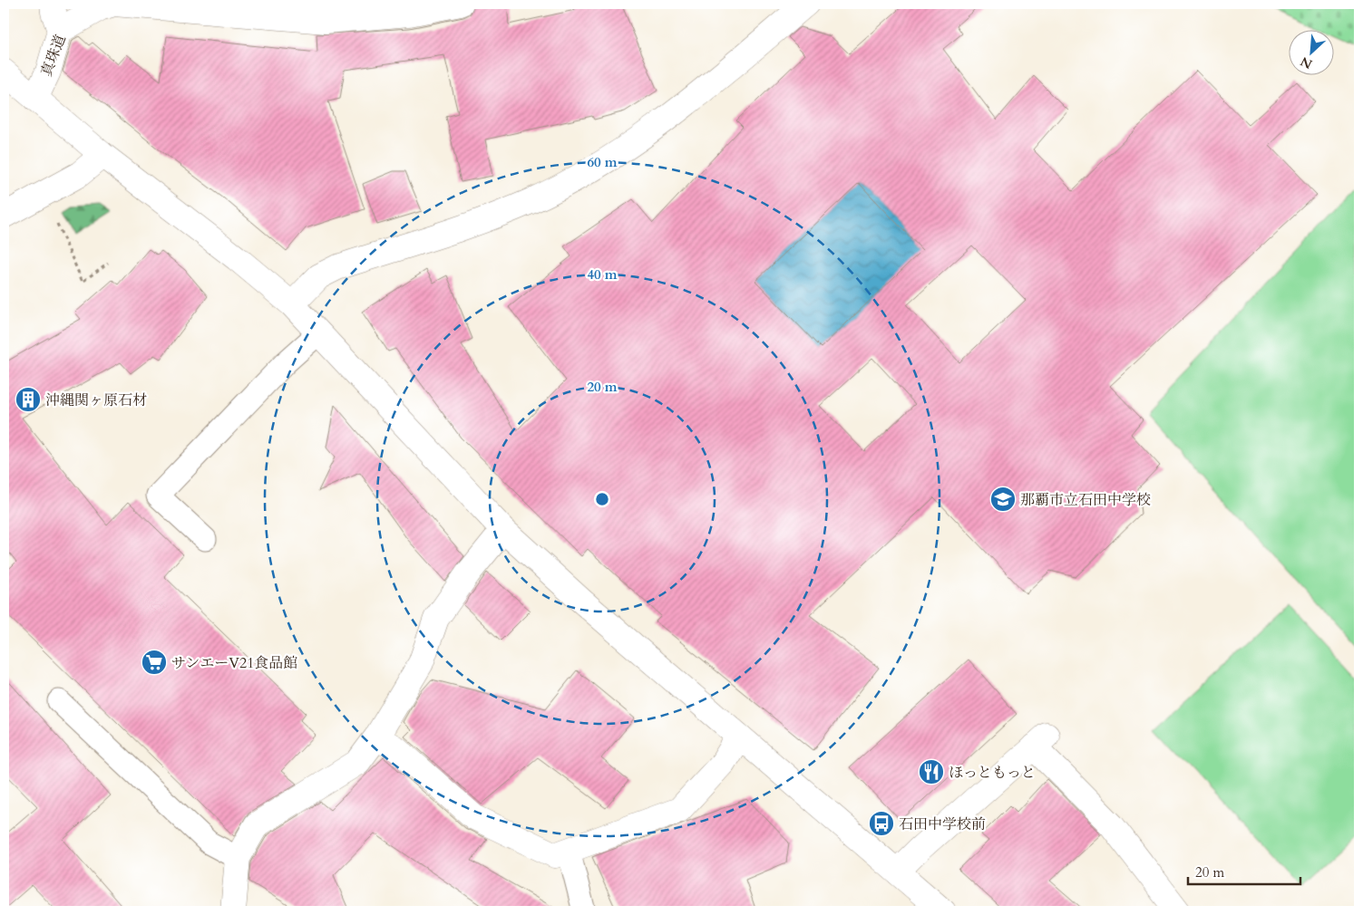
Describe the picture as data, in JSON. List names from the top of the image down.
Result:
{
  "streets": {
    "street": ["真珠道"]
  },
  "places": {
    "building": ["沖縄関ヶ原石材"],
    "school or university": ["那覇市立石田中学校"],
    "supermarket": ["サンエーV21食品館"],
    "restaurant": ["ほっともっと"],
    "bus stop": ["石田中学校前"]
  },
  "scale_bar": "20 m",
  "north": "bottom left",
  "rings": ["60 m", "40 m", "20 m"]
}
